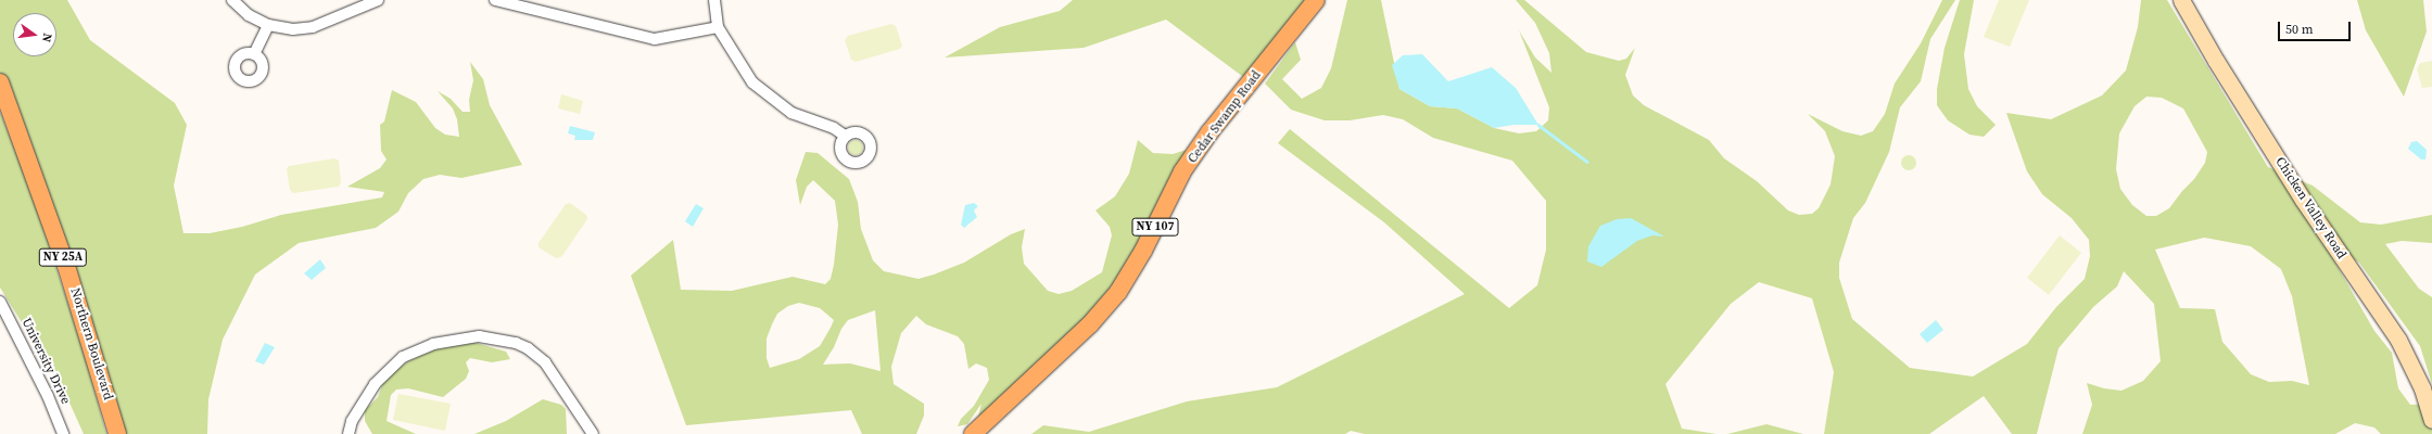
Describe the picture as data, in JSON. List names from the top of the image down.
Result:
{
  "streets": {
    "main road": [
      "Cedar Swamp Road",
      "Chicken Valley Road",
      "NY 107",
      "NY 25A",
      "Northern Boulevard"
    ],
    "street": ["University Drive"]
  },
  "scale_bar": "50 m",
  "north": "right"
}
